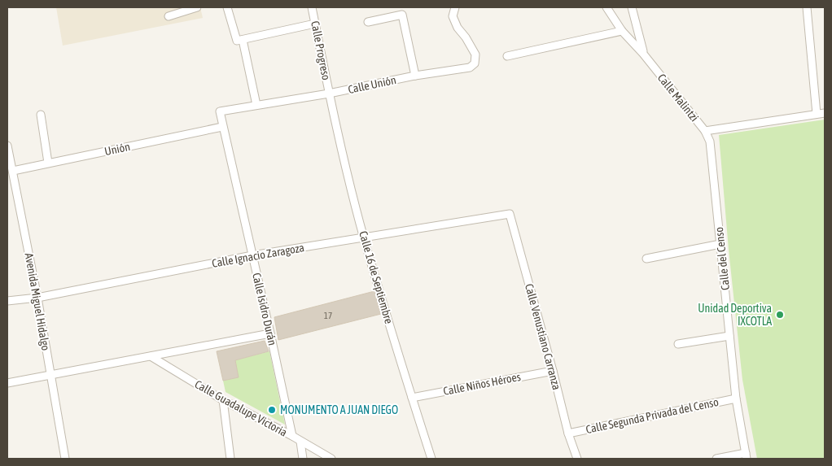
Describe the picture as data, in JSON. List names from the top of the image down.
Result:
{
  "streets": {
    "street": [
      "Calle Progreso",
      "Calle Unión",
      "Calle Malintzi",
      "Unión",
      "Calle Ignacio Zaragoza",
      "Calle del Censo",
      "Calle 16 de Septiembre",
      "Avenida Miguel Hidalgo",
      "Calle Isidro Durán",
      "Calle Venustiano Carranza",
      "Calle Niños Héroes",
      "Calle Guadalupe Victoria",
      "Calle Segunda Privada del Censo"
    ]
  },
  "crossings": [
    ["Calle Progreso", "Calle Unión"],
    ["Calle Progreso", "Calle 16 de Septiembre"],
    ["Calle Unión", "Calle 16 de Septiembre"],
    ["Calle Malintzi", "Calle del Censo"],
    ["Unión", "Avenida Miguel Hidalgo"],
    ["Unión", "Calle Isidro Durán"],
    ["Calle Ignacio Zaragoza", "Calle 16 de Septiembre"],
    ["Calle Ignacio Zaragoza", "Avenida Miguel Hidalgo"],
    ["Calle Ignacio Zaragoza", "Calle Isidro Durán"],
    ["Calle Ignacio Zaragoza", "Calle Venustiano Carranza"],
    ["Calle del Censo", "Calle Segunda Privada del Censo"],
    ["Calle 16 de Septiembre", "Calle Niños Héroes"],
    ["Calle Isidro Durán", "Calle Guadalupe Victoria"],
    ["Calle Venustiano Carranza", "Calle Niños Héroes"],
    ["Calle Venustiano Carranza", "Calle Segunda Privada del Censo"]
  ],
  "places": ["Unidad Deportiva IXCOTLA", "MONUMENTO A JUAN DIEGO"],
  "house_numbers": ["17"]
}
